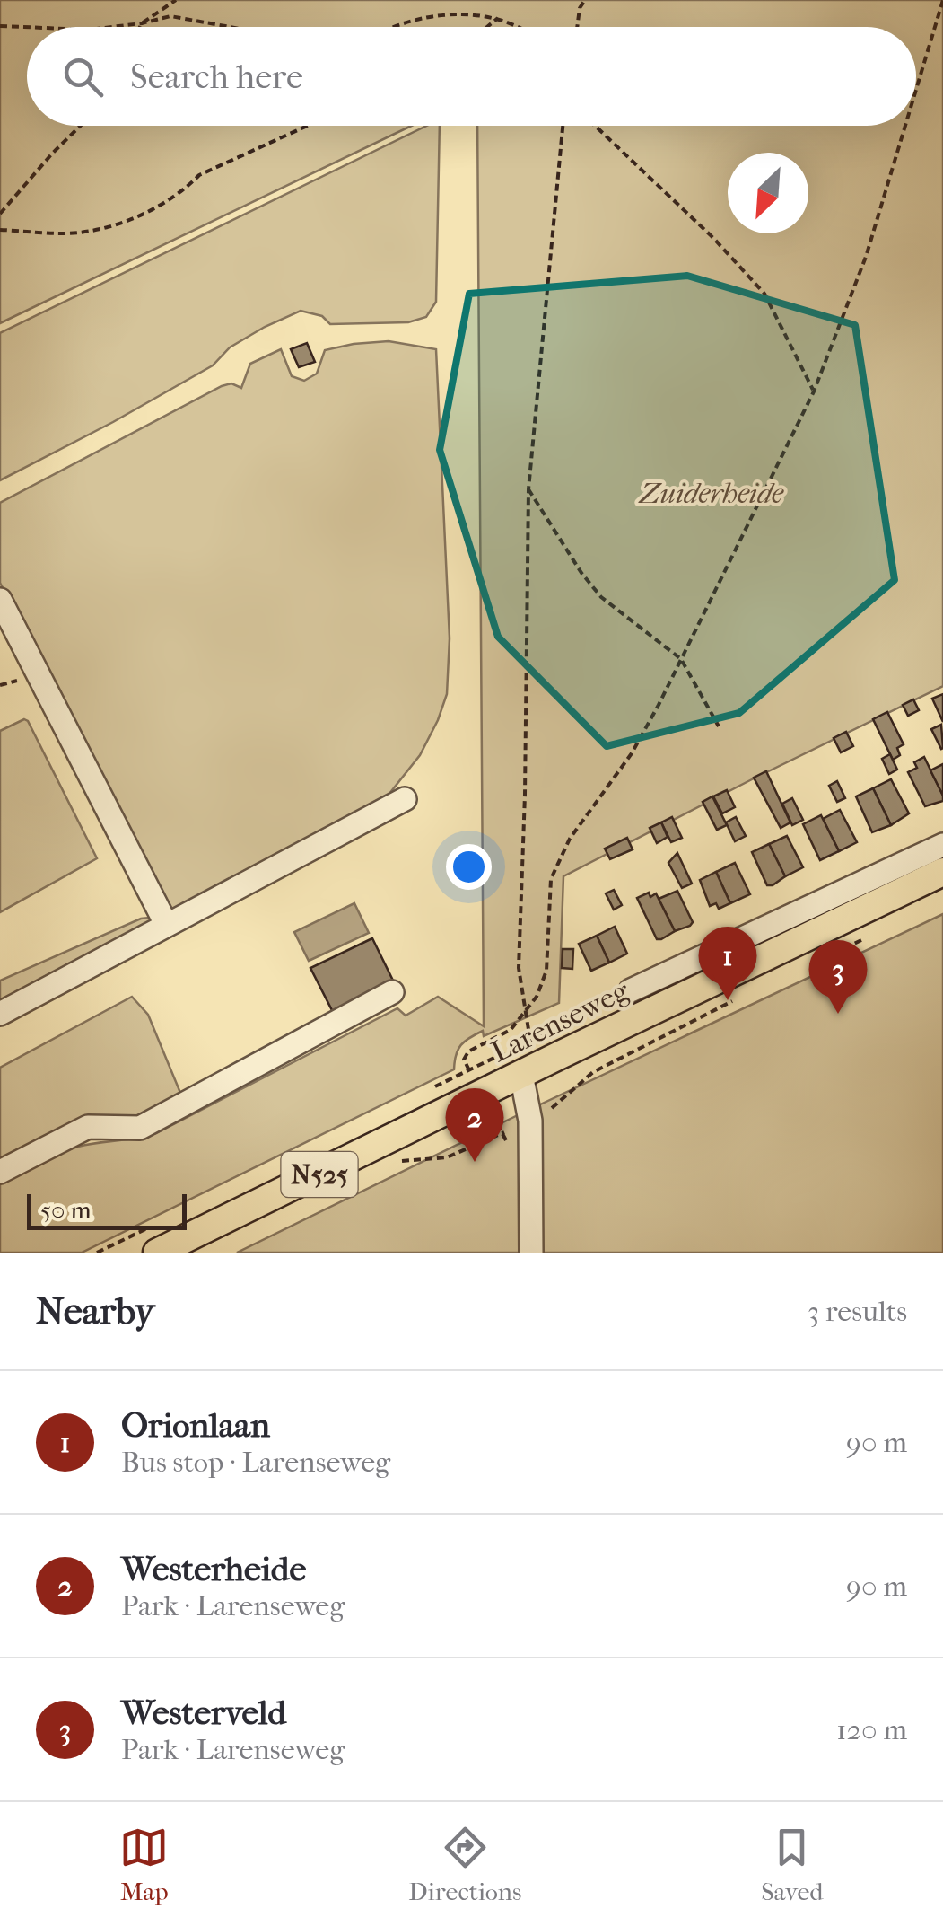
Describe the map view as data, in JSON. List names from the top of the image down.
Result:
{
  "streets": {
    "main road": ["Larenseweg", "N525"]
  },
  "parks": ["Zuiderheide"],
  "scale_bar": "50 m",
  "north": "bottom left",
  "page": {
    "search": "Search here",
    "pins": ["1", "3", "2"],
    "scale": "50 m",
    "heading": ["Nearby", "3 results"],
    "list": [
      {
        "mark": "1",
        "name": "Orionlaan",
        "note": "Bus stop · Larenseweg",
        "value": "90 m"
      },
      {
        "mark": "2",
        "name": "Westerheide",
        "note": "Park · Larenseweg",
        "value": "90 m"
      },
      {
        "mark": "3",
        "name": "Westerveld",
        "note": "Park · Larenseweg",
        "value": "120 m"
      }
    ],
    "nav": ["Map", "Directions", "Saved"]
  }
}
